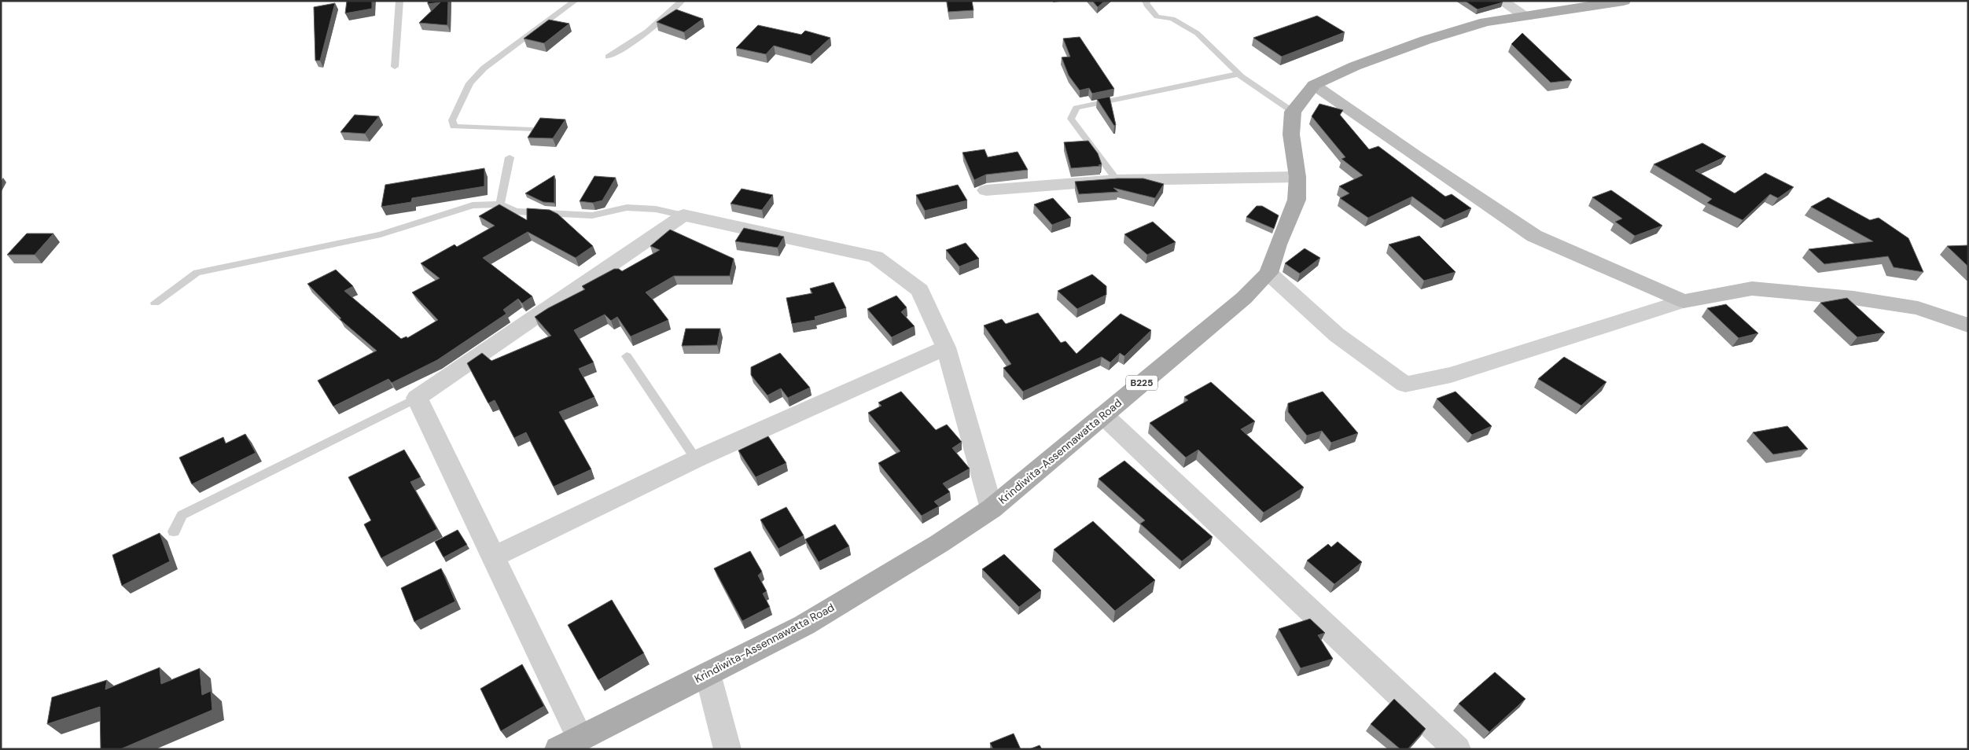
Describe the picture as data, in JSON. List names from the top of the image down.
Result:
{
  "streets": {
    "main road": ["B225", "Krindiwita-Assennawatta Road"]
  }
}
